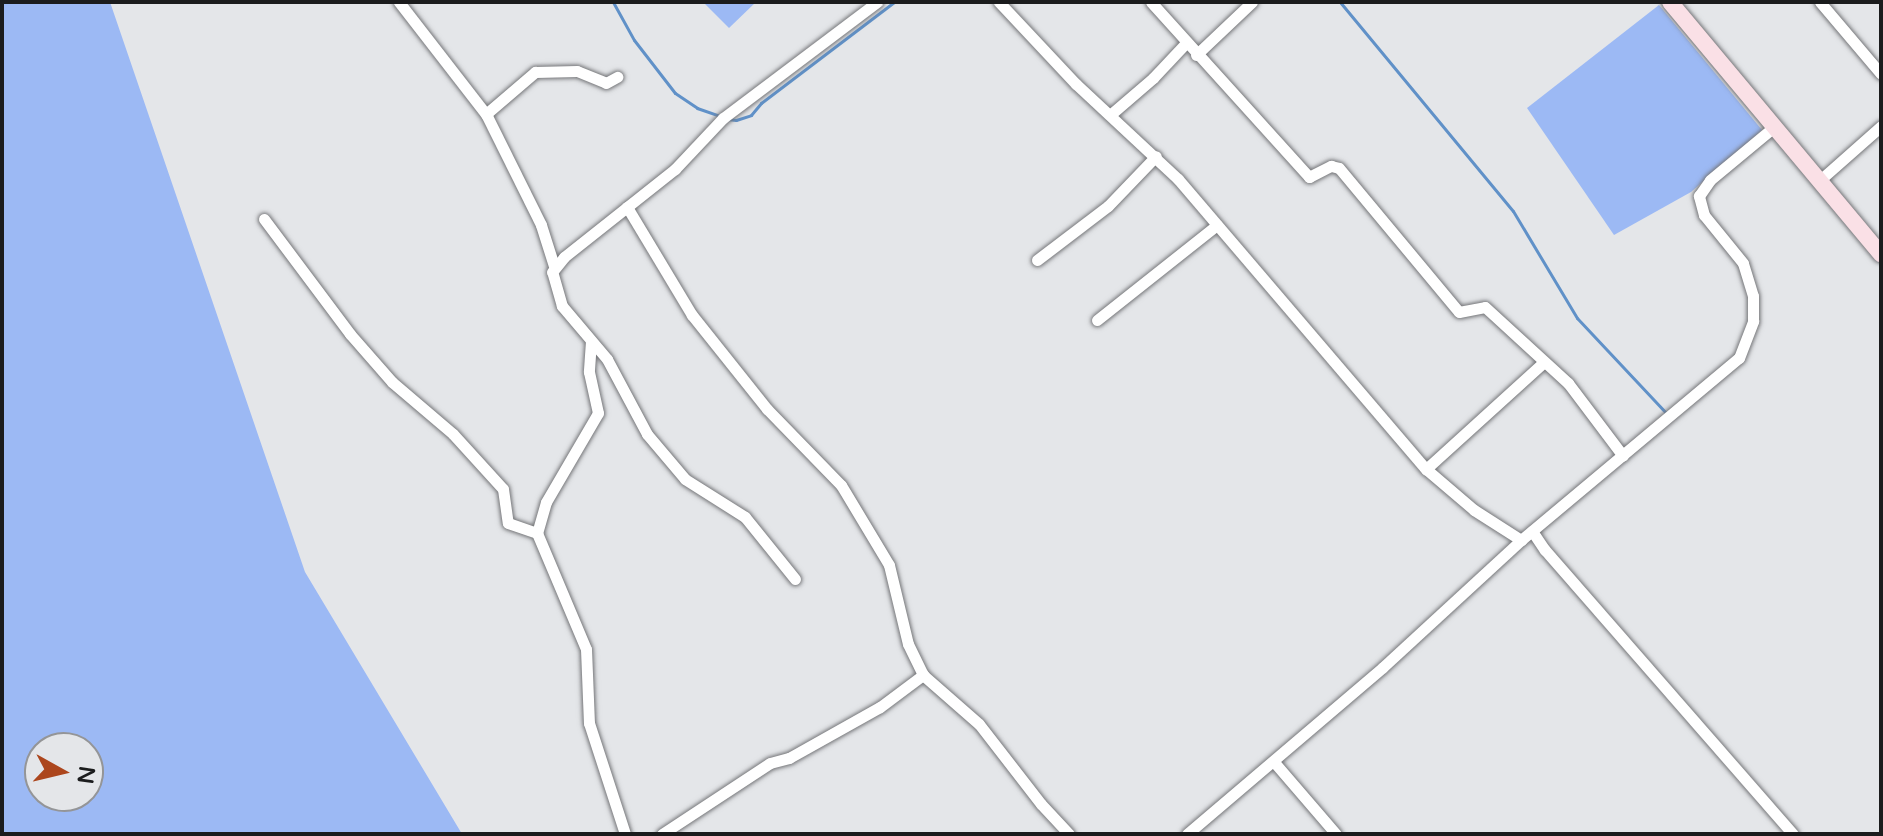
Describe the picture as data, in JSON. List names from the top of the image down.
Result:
{
  "north": "right"
}
